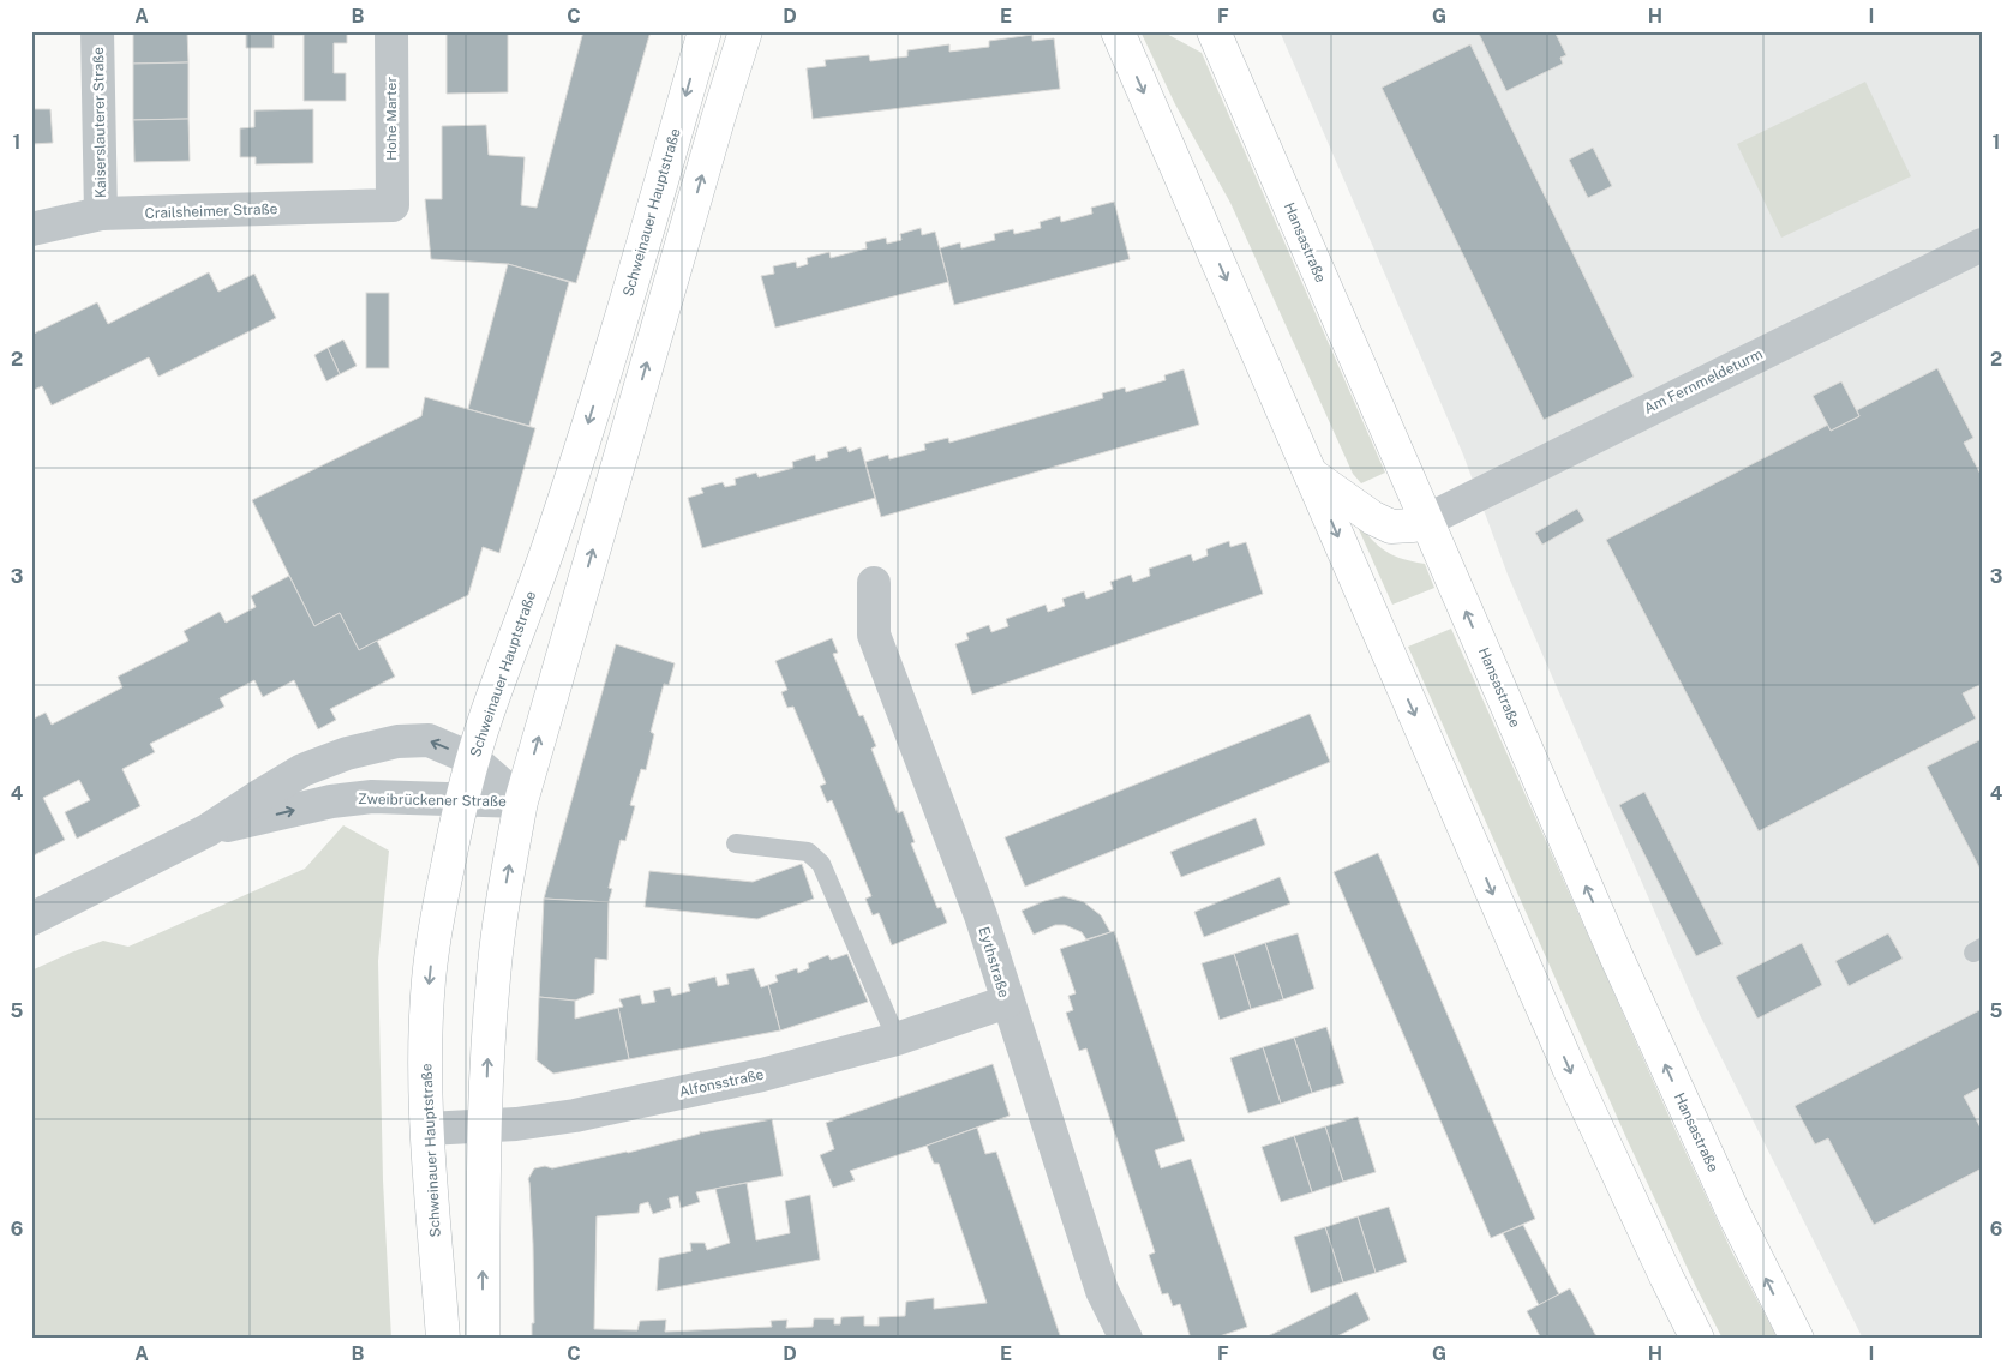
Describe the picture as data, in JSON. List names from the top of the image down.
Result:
{
  "streets": {
    "main road": ["Schweinauer Hauptstraße", "Hansastraße"],
    "street": [
      "Hohe Marter",
      "Kaiserslauterer Straße",
      "Crailsheimer Straße",
      "Am Fernmeldeturm",
      "Zweibrückener Straße",
      "Eythstraße",
      "Alfonsstraße"
    ]
  },
  "crossings": [
    ["Hohe Marter", "Crailsheimer Straße"],
    ["Kaiserslauterer Straße", "Crailsheimer Straße"],
    ["Schweinauer Hauptstraße", "Zweibrückener Straße"],
    ["Schweinauer Hauptstraße", "Alfonsstraße"],
    ["Hansastraße", "Am Fernmeldeturm"],
    ["Eythstraße", "Alfonsstraße"]
  ],
  "grid": {
    "columns": [
      "A",
      "B",
      "C",
      "D",
      "E",
      "F",
      "G",
      "H",
      "I"
    ],
    "rows": [
      "1",
      "2",
      "3",
      "4",
      "5",
      "6"
    ]
  }
}
